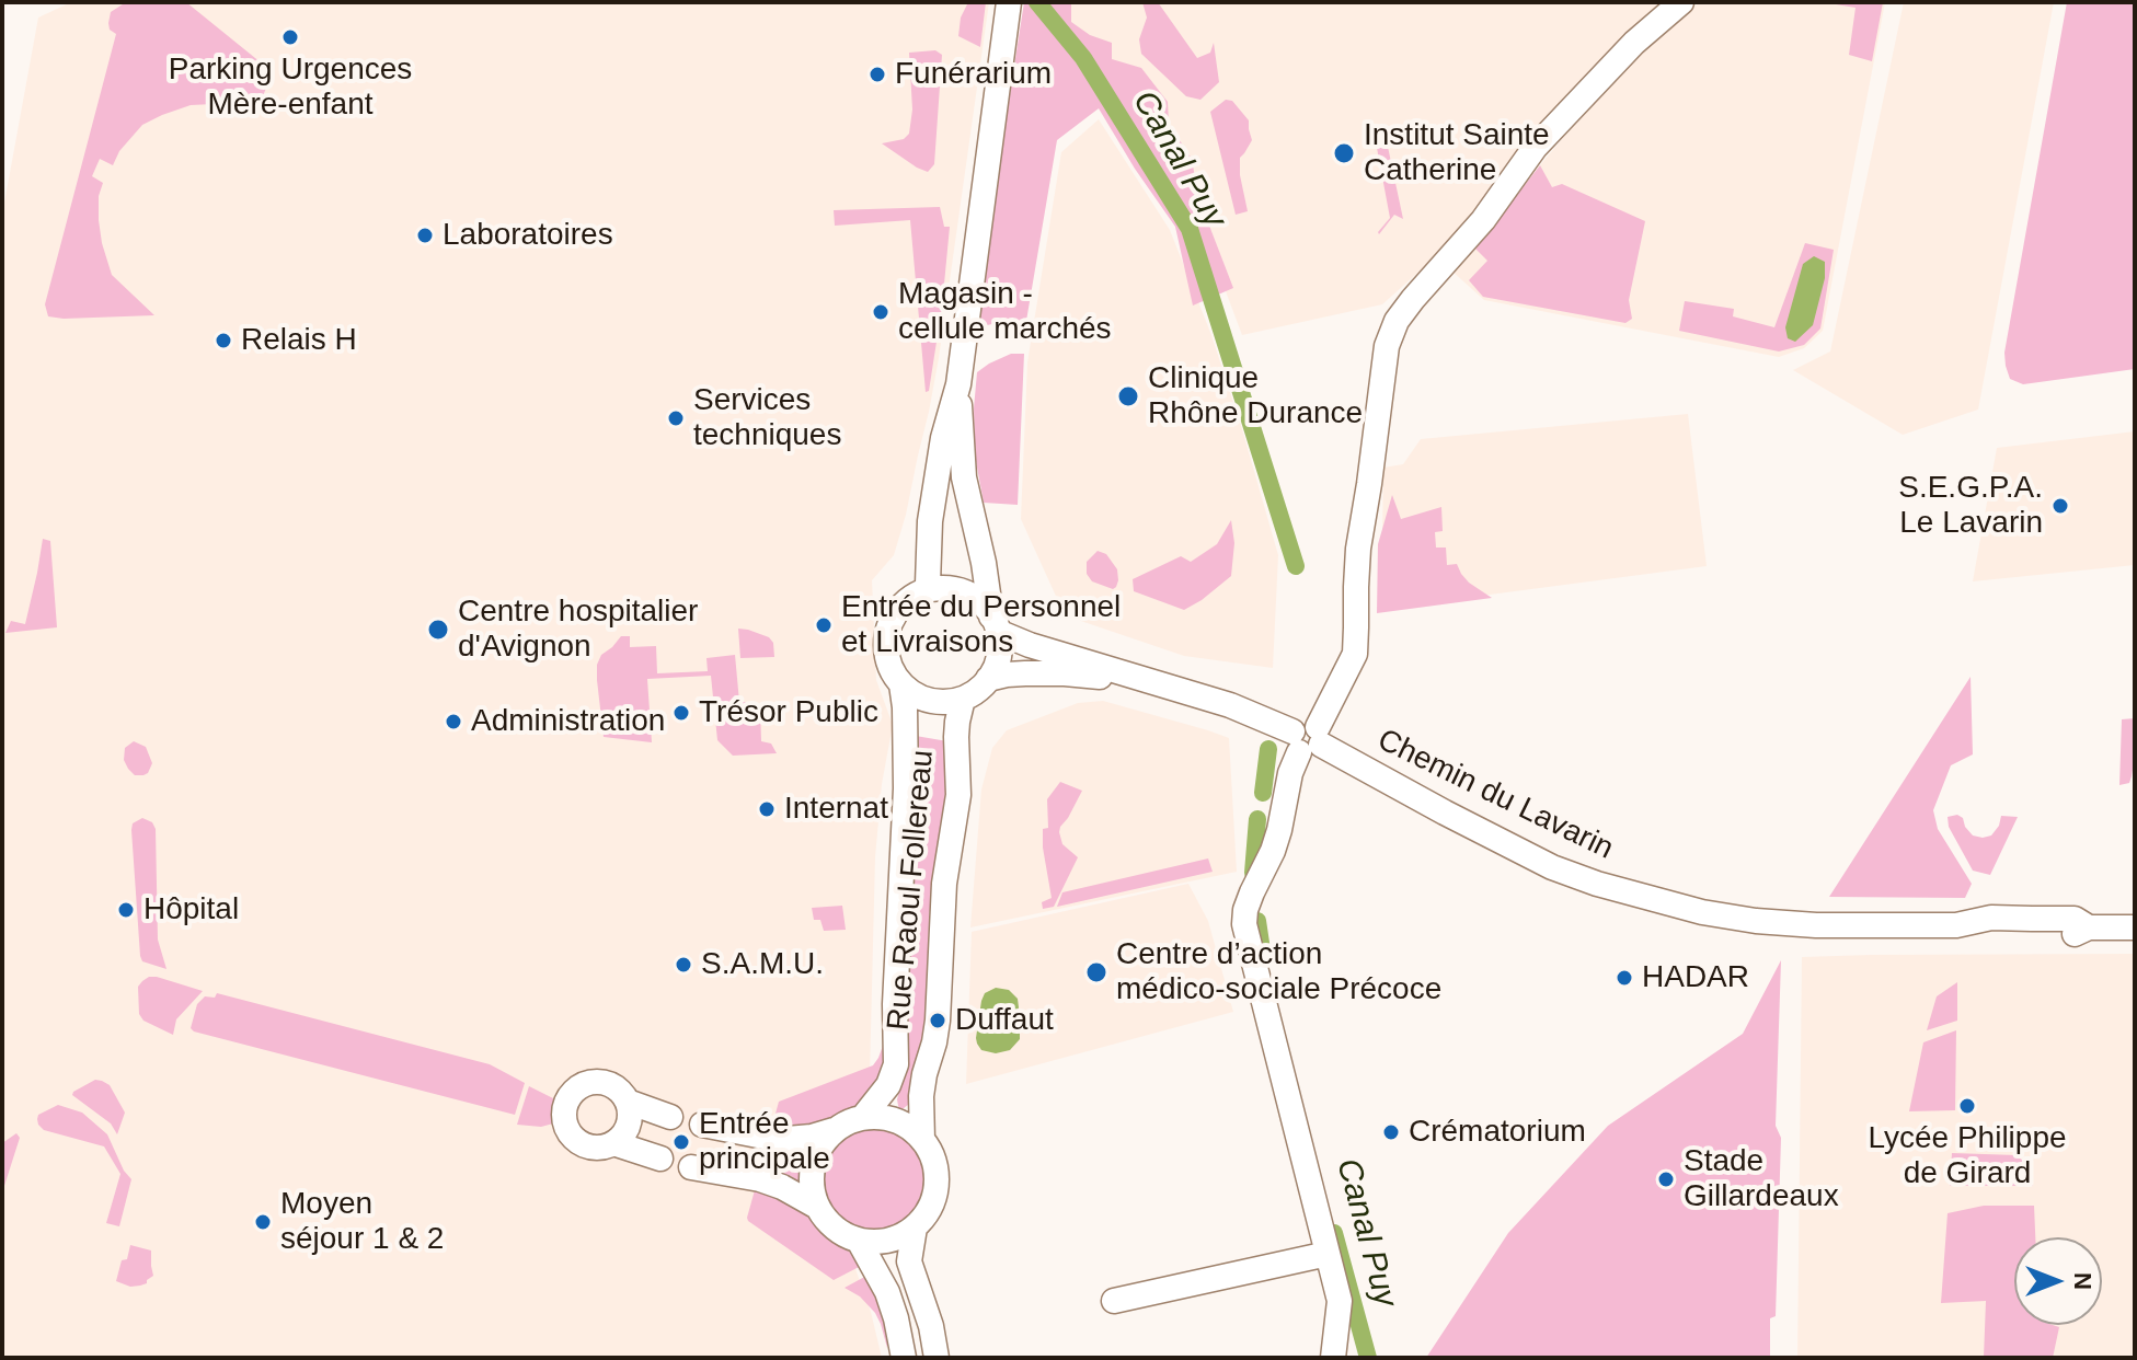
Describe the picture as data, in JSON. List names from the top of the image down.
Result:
{
  "streets": {
    "street": ["Chemin du Lavarin", "Rue Raoul Follereau"]
  },
  "crossings": [
    ["Chemin du Lavarin", "Rue Raoul Follereau"]
  ],
  "water": ["Canal Puy"],
  "places": [
    "Parking Urgences Mère-enfant",
    "Funérarium",
    "Institut Sainte Catherine",
    "Laboratoires",
    "Magasin - cellule marchés",
    "Relais H",
    "Clinique Rhône Durance",
    "Services techniques",
    "S.E.G.P.A. Le Lavarin",
    "Entrée du Personnel et Livraisons",
    "Centre hospitalier d'Avignon",
    "Trésor Public",
    "Administration",
    "Internat",
    "Hôpital",
    "S.A.M.U.",
    "Centre d’action médico-sociale Précoce",
    "HADAR",
    "Duffaut",
    "Lycée Philippe de Girard",
    "Crématorium",
    "Entrée principale",
    "Stade Gillardeaux",
    "Moyen séjour 1 & 2"
  ],
  "north": "right"
}
